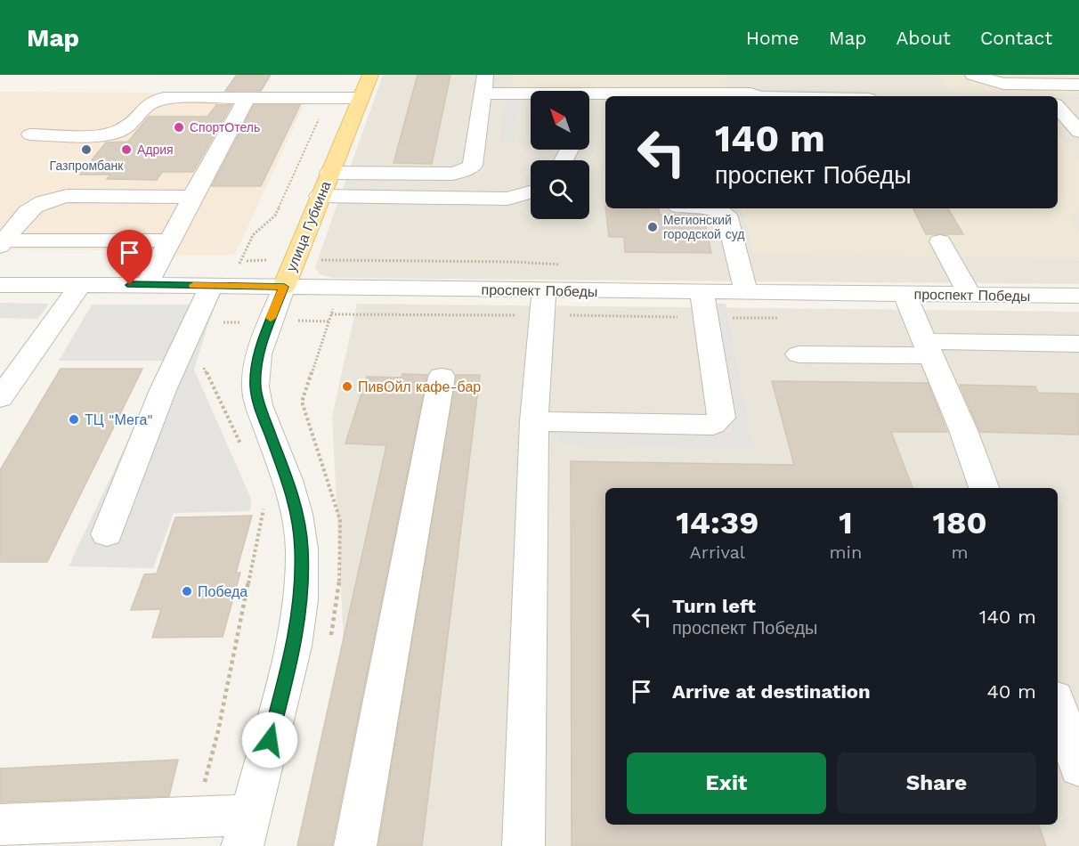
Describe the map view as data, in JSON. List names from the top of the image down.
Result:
{
  "streets": {
    "main road": ["улица Губкина"],
    "street": ["проспект Победы"]
  },
  "crossings": [
    ["улица Губкина", "проспект Победы"]
  ],
  "places": [
    "СпортОтель",
    "Газпромбанк",
    "Адрия",
    "Мегионский городской суд",
    "ПивОйл кафе-бар",
    "ТЦ \"Мега\"",
    "Победа"
  ],
  "north": "top left",
  "page": {
    "header": "Map",
    "nav": [
      "Home",
      "Map",
      "About",
      "Contact"
    ],
    "turn": ["140 m", "проспект Победы"],
    "eta": [
      "14:39",
      "Arrival",
      "1",
      "min",
      "180",
      "m"
    ],
    "list": [
      {
        "name": "Turn left",
        "note": "проспект Победы",
        "value": "140 m"
      },
      {
        "name": "Arrive at destination",
        "value": "40 m"
      }
    ],
    "buttons": ["Exit", "Share"]
  }
}
